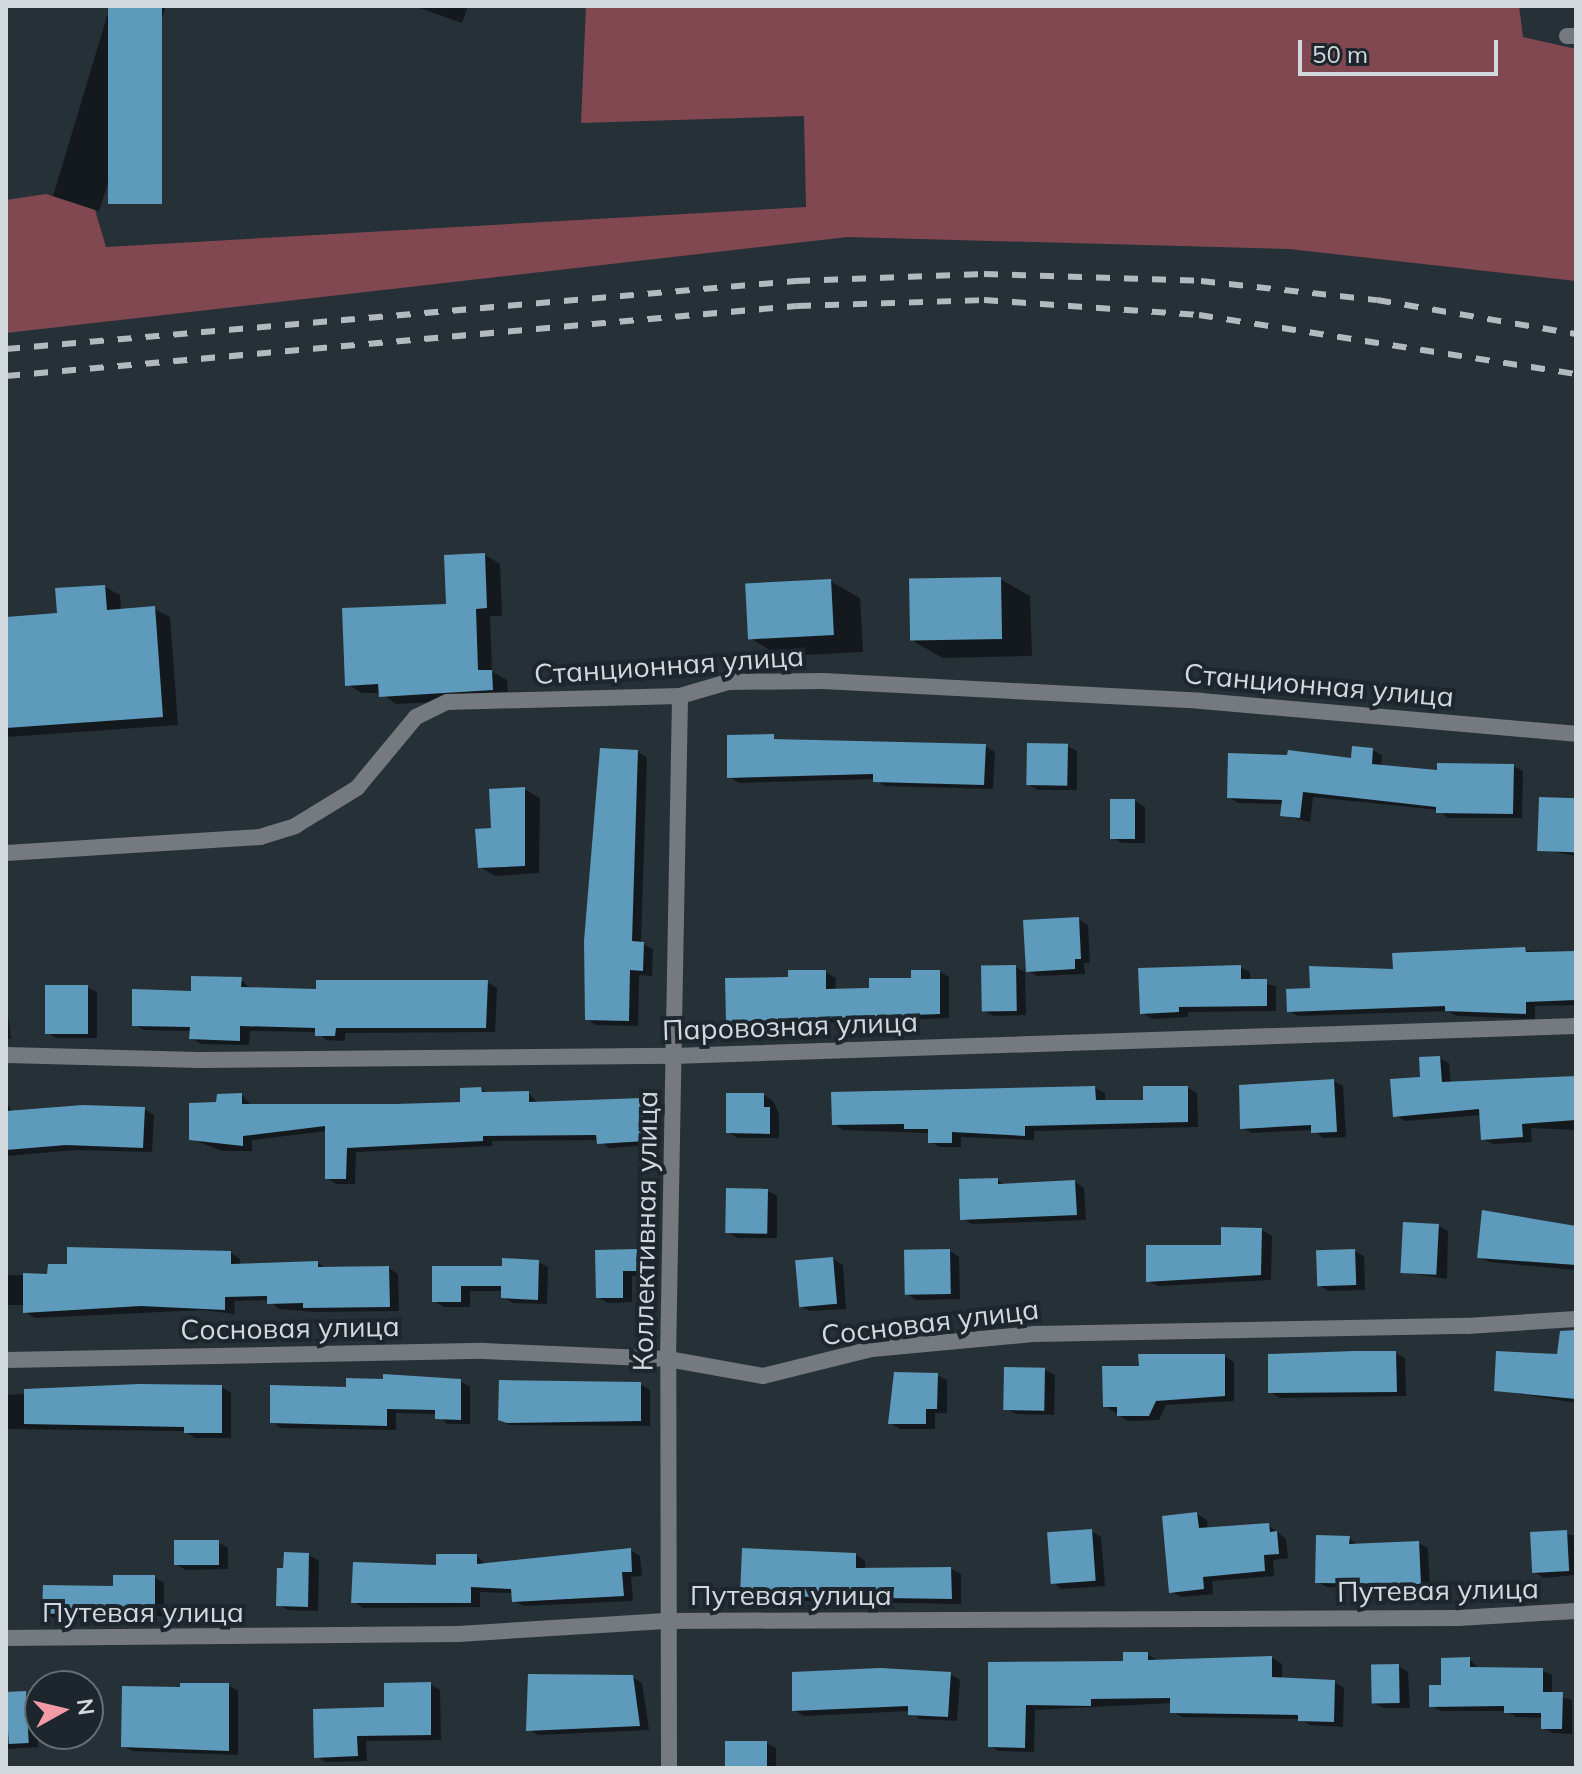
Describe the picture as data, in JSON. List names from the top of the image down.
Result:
{
  "streets": {
    "street": [
      "Станционная улица",
      "Паровозная улица",
      "Коллективная улица",
      "Сосновая улица",
      "Путевая улица"
    ]
  },
  "crossings": [
    ["Станционная улица", "Коллективная улица"],
    ["Паровозная улица", "Коллективная улица"],
    ["Коллективная улица", "Сосновая улица"],
    ["Коллективная улица", "Путевая улица"]
  ],
  "scale_bar": "50 m",
  "north": "right"
}
